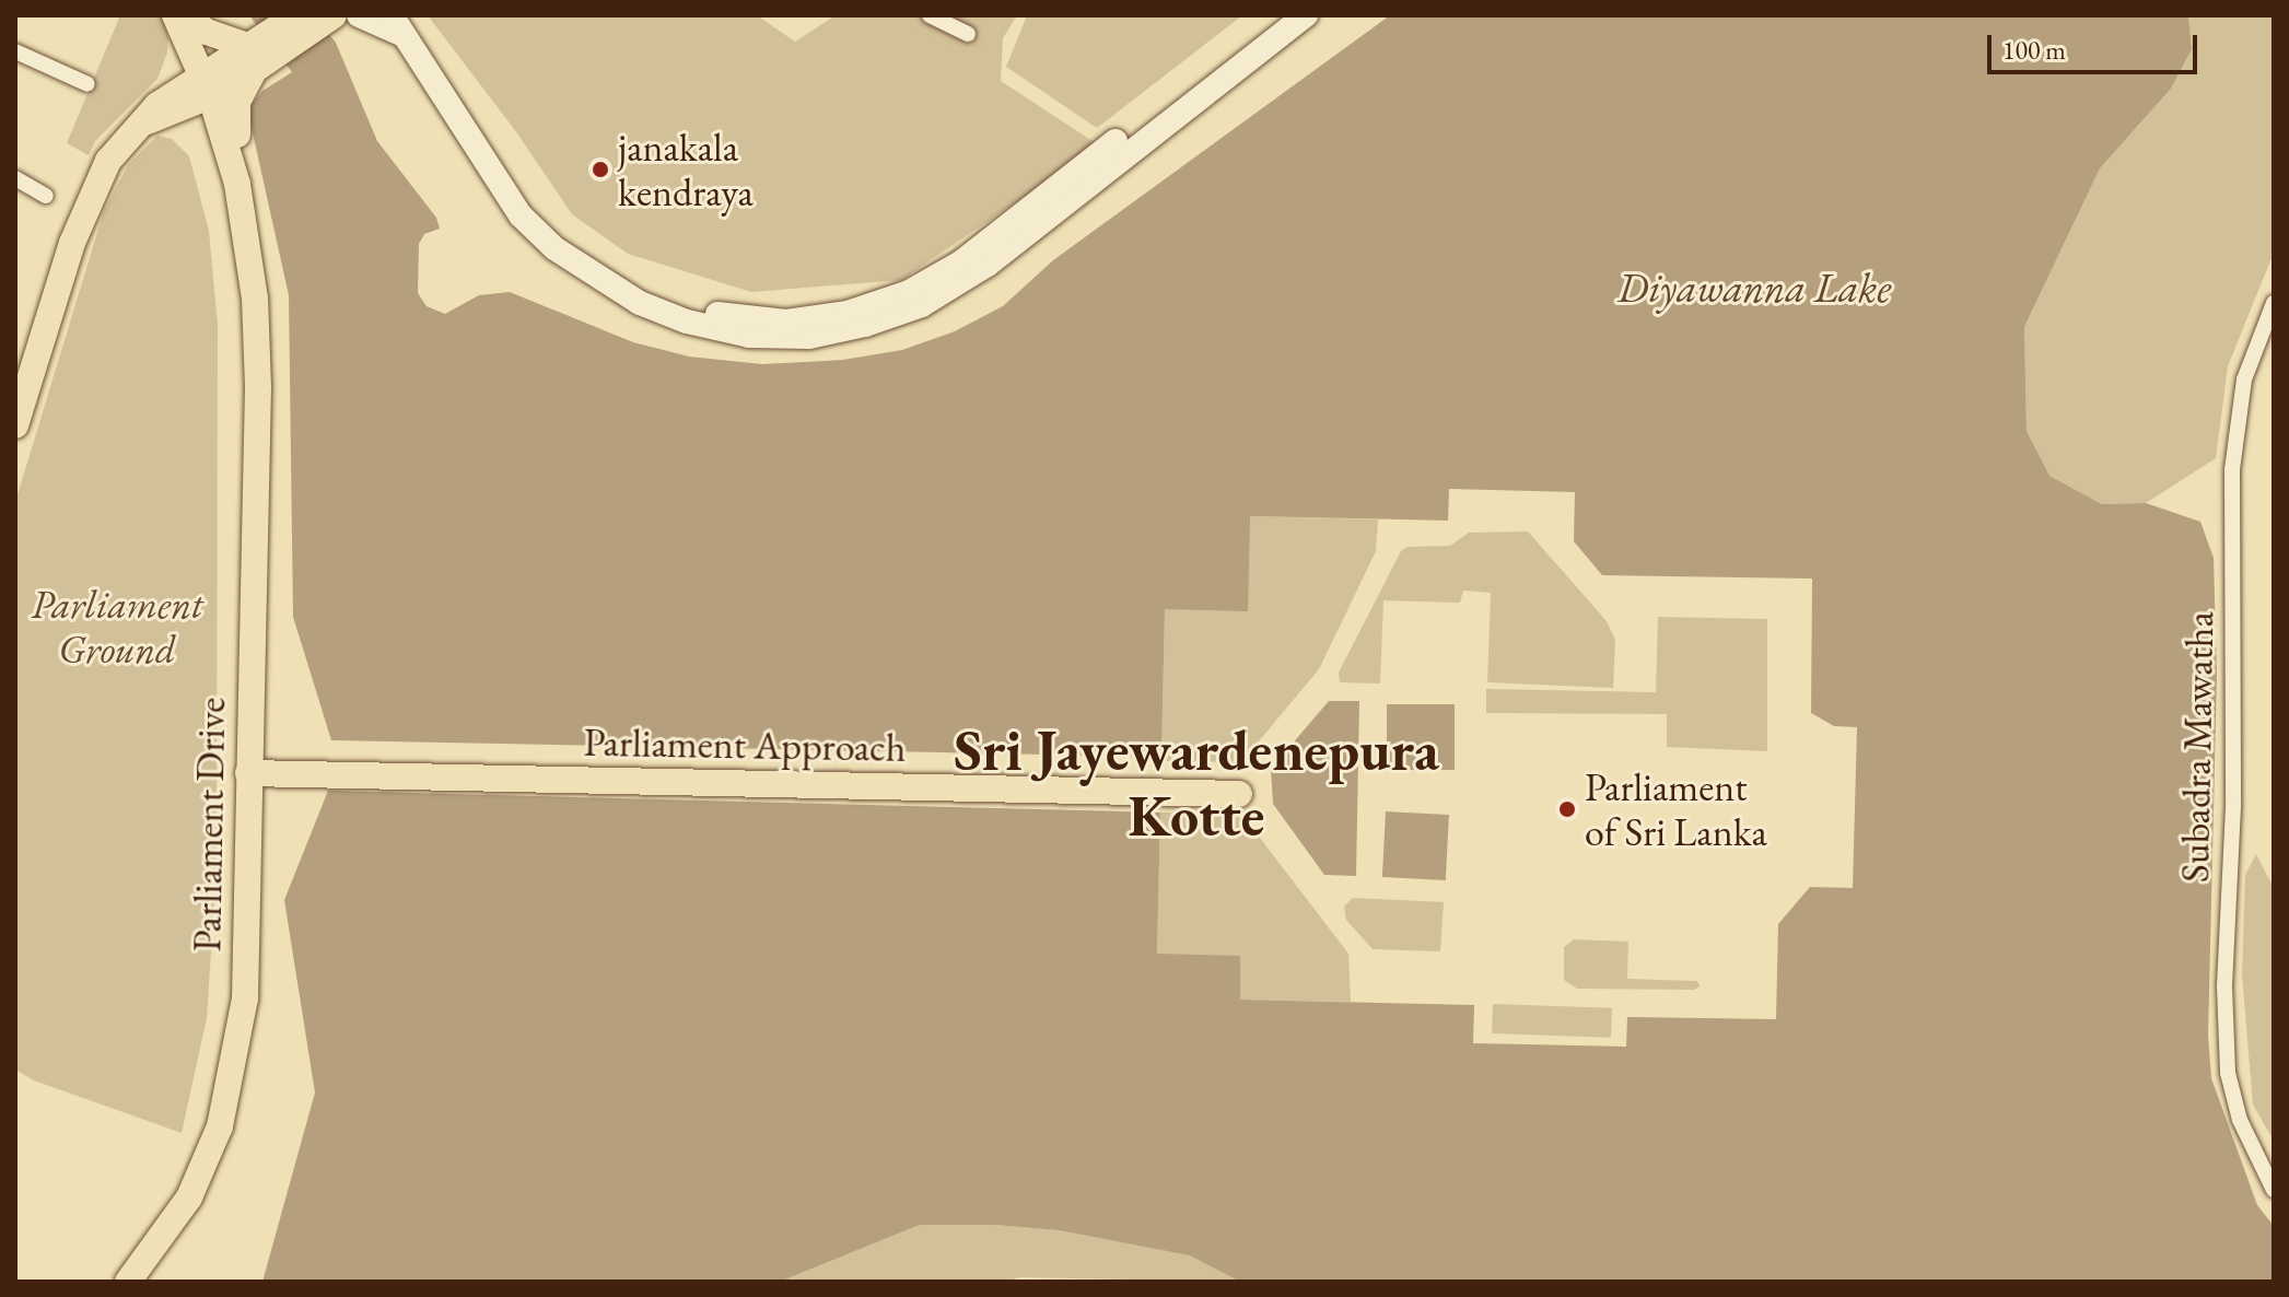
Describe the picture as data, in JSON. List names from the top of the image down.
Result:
{
  "streets": {
    "main road": ["Parliament Approach", "Parliament Drive"],
    "street": ["Subadra Mawatha"]
  },
  "crossings": [
    ["Parliament Approach", "Parliament Drive"]
  ],
  "districts": ["Sri Jayewardenepura Kotte"],
  "water": ["Diyawanna Lake"],
  "parks": ["Parliament Ground"],
  "places": ["janakala kendraya", "Parliament of Sri Lanka"],
  "scale_bar": "100 m"
}
